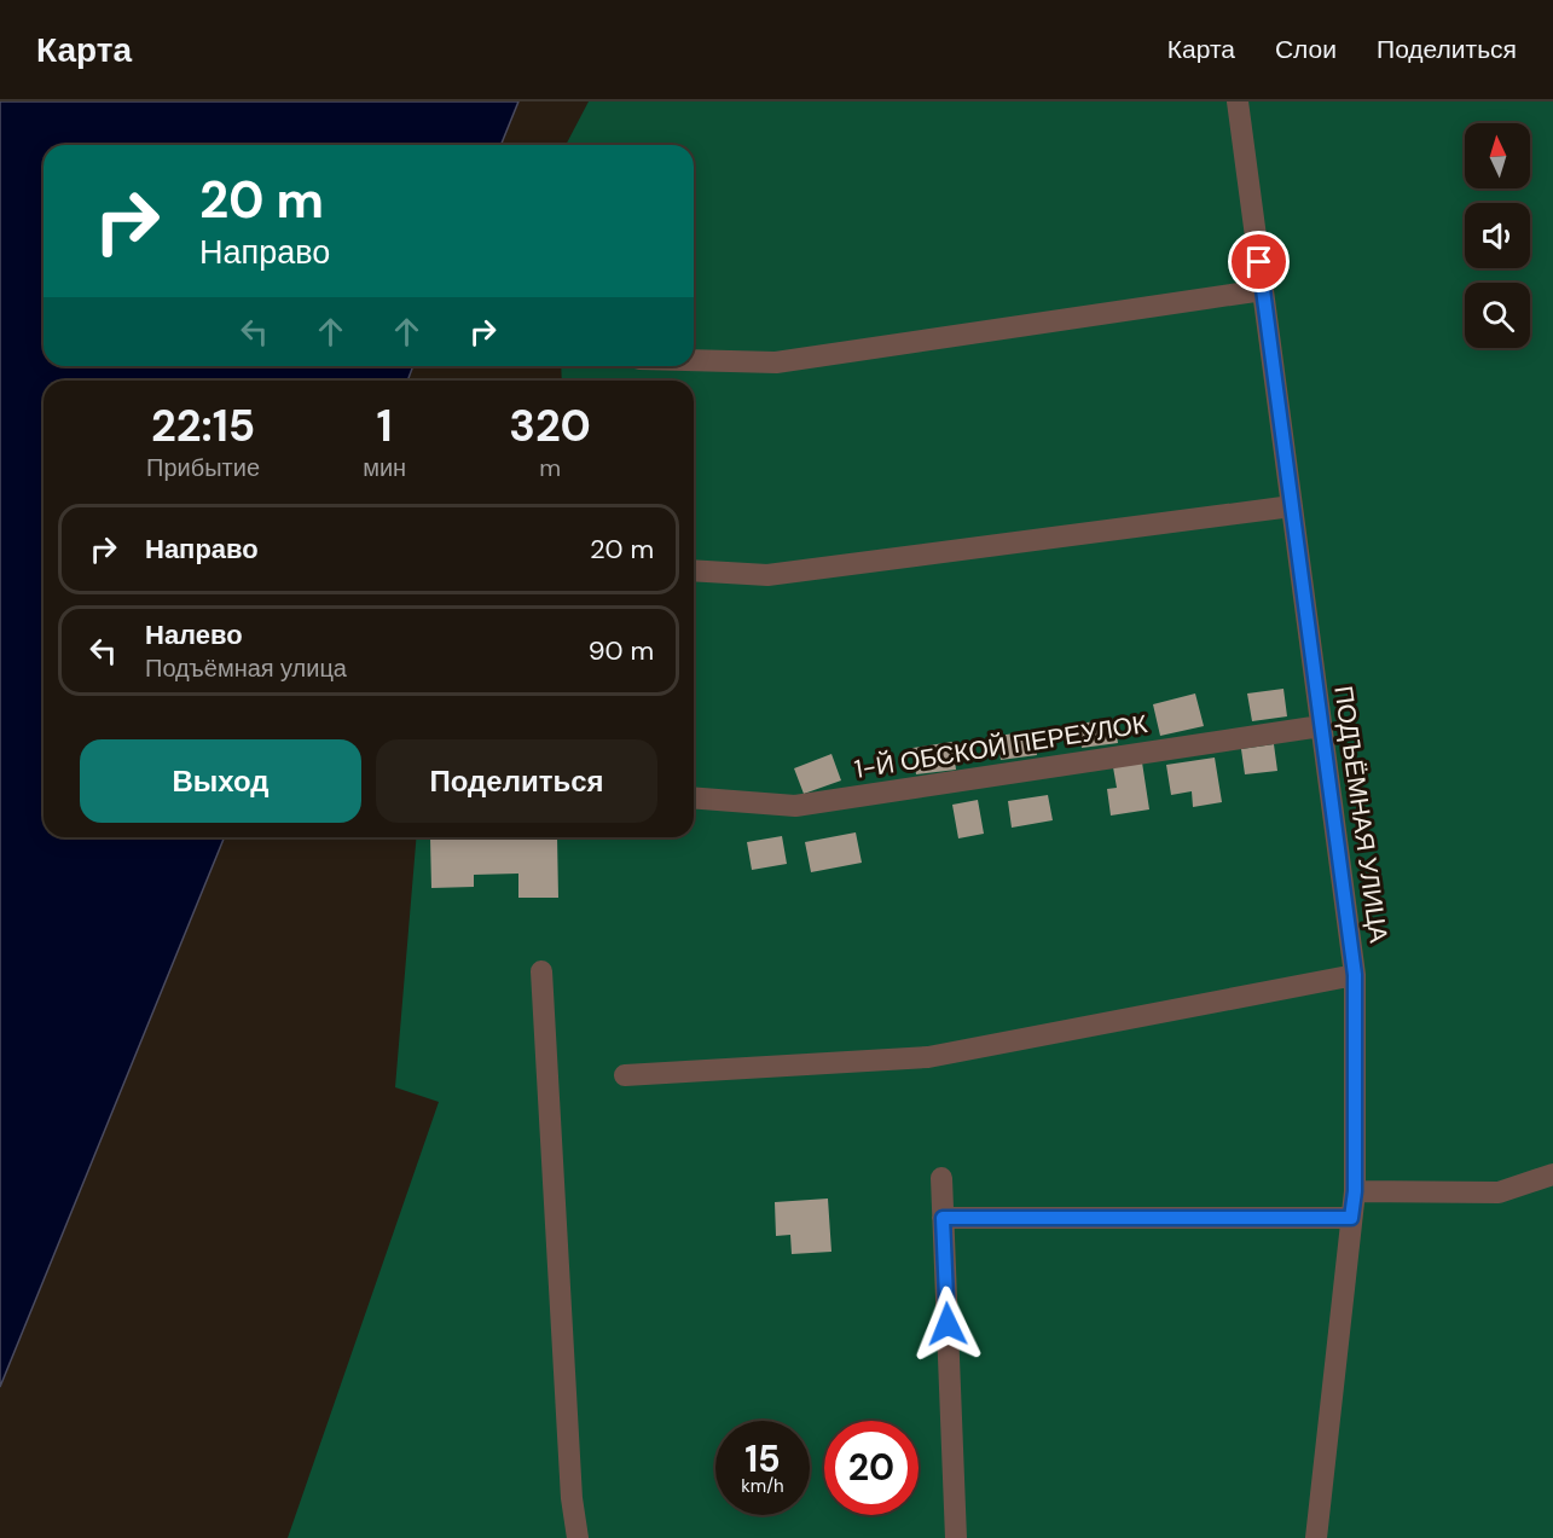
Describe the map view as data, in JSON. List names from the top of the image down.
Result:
{
  "streets": {
    "street": ["1-Й ОБСКОЙ ПЕРЕУЛОК", "ПОДЪЁМНАЯ УЛИЦА"]
  },
  "crossings": [
    ["1-Й ОБСКОЙ ПЕРЕУЛОК", "ПОДЪЁМНАЯ УЛИЦА"]
  ],
  "north": "top",
  "page": {
    "header": "Карта",
    "nav": ["Карта", "Слои", "Поделиться"],
    "turn": ["20 m", "Направо"],
    "eta": [
      "22:15",
      "Прибытие",
      "1",
      "мин",
      "320",
      "m"
    ],
    "list": [
      {
        "name": "Направо",
        "value": "20 m"
      },
      {
        "name": "Налево",
        "note": "Подъёмная улица",
        "value": "90 m"
      }
    ],
    "buttons": ["Выход", "Поделиться"],
    "speed": "15 km/h",
    "limit": "20"
  }
}
